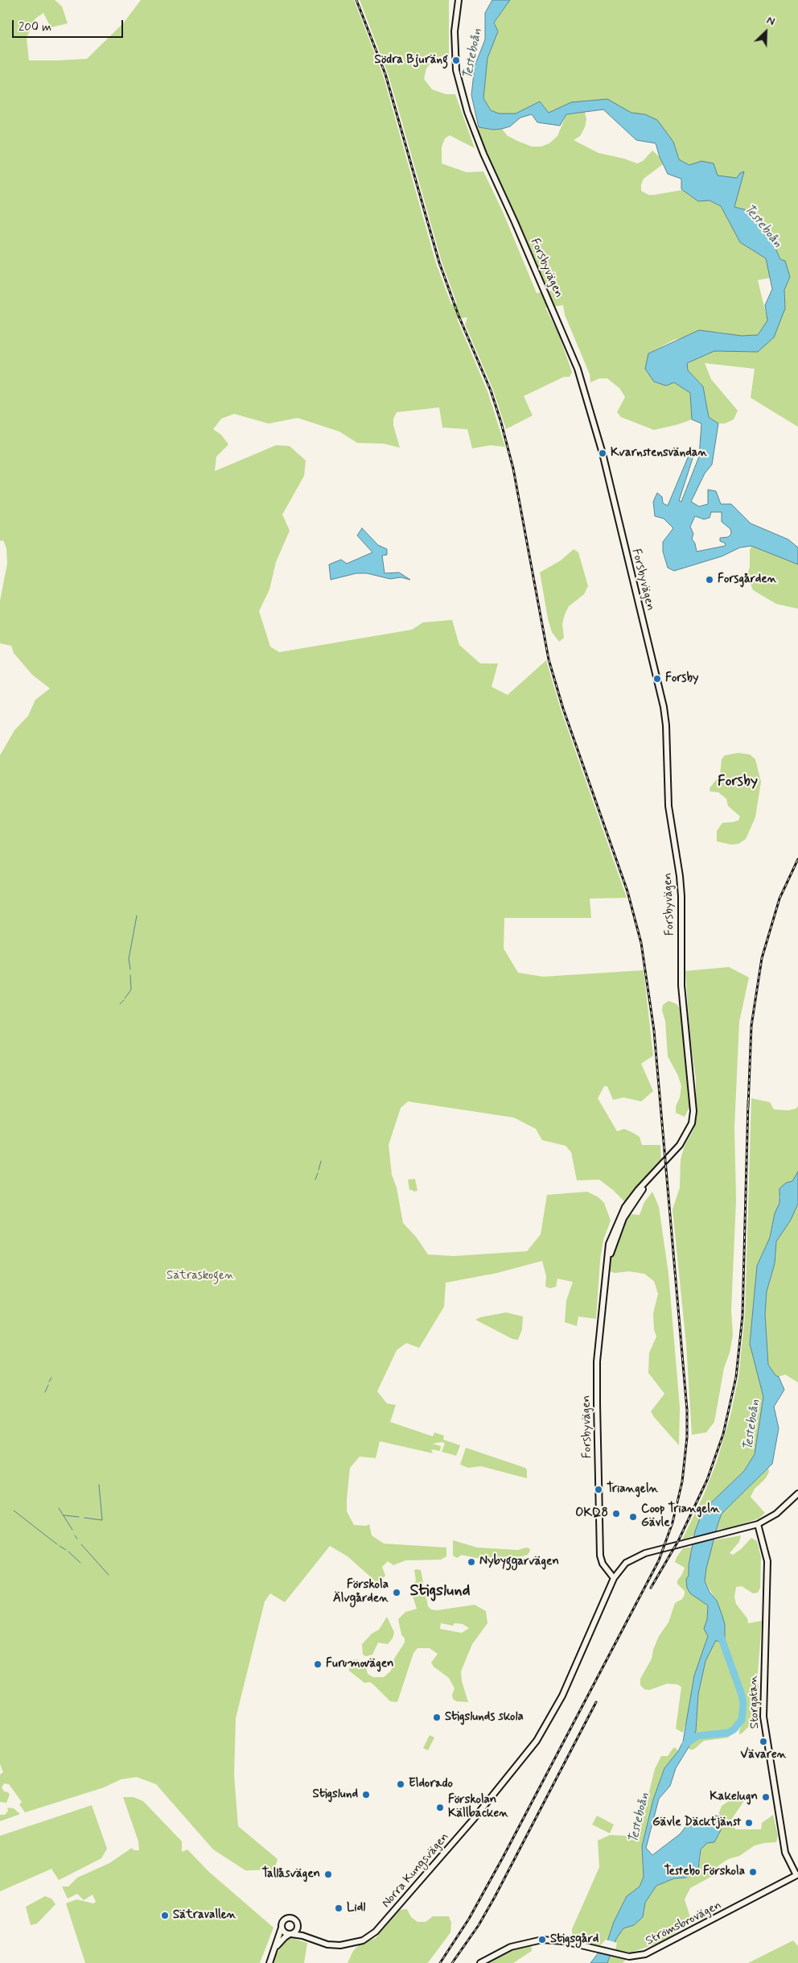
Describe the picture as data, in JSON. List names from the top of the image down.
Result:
{
  "streets": {
    "street": [
      "Forsbyvägen",
      "Storgatan",
      "Norra Kungsvägen",
      "Strömsbrovägen"
    ]
  },
  "crossings": [
    ["Forsbyvägen", "Norra Kungsvägen"],
    ["Storgatan", "Norra Kungsvägen"],
    ["Storgatan", "Strömsbrovägen"]
  ],
  "districts": ["Forsby", "Stigslund"],
  "water": ["Testeboån"],
  "parks": ["Sätraskogen"],
  "places": [
    "Södra Bjuräng",
    "Kvarnstensvändan",
    "Forsgården",
    "Forsby",
    "Triangeln",
    "OKQ8",
    "Coop Triangeln Gävle",
    "Nybyggarvägen",
    "Förskola Älvgården",
    "Furumovägen",
    "Stigslunds skola",
    "Vävaren",
    "Eldorado",
    "Stigslund",
    "Kakelugn",
    "Förskolan Källbacken",
    "Gävle Däcktjänst",
    "Testebo Förskola",
    "Tallåsvägen",
    "Lidl",
    "Sätravallen",
    "Stigsgård"
  ],
  "scale_bar": "200 m",
  "north": "top right"
}
